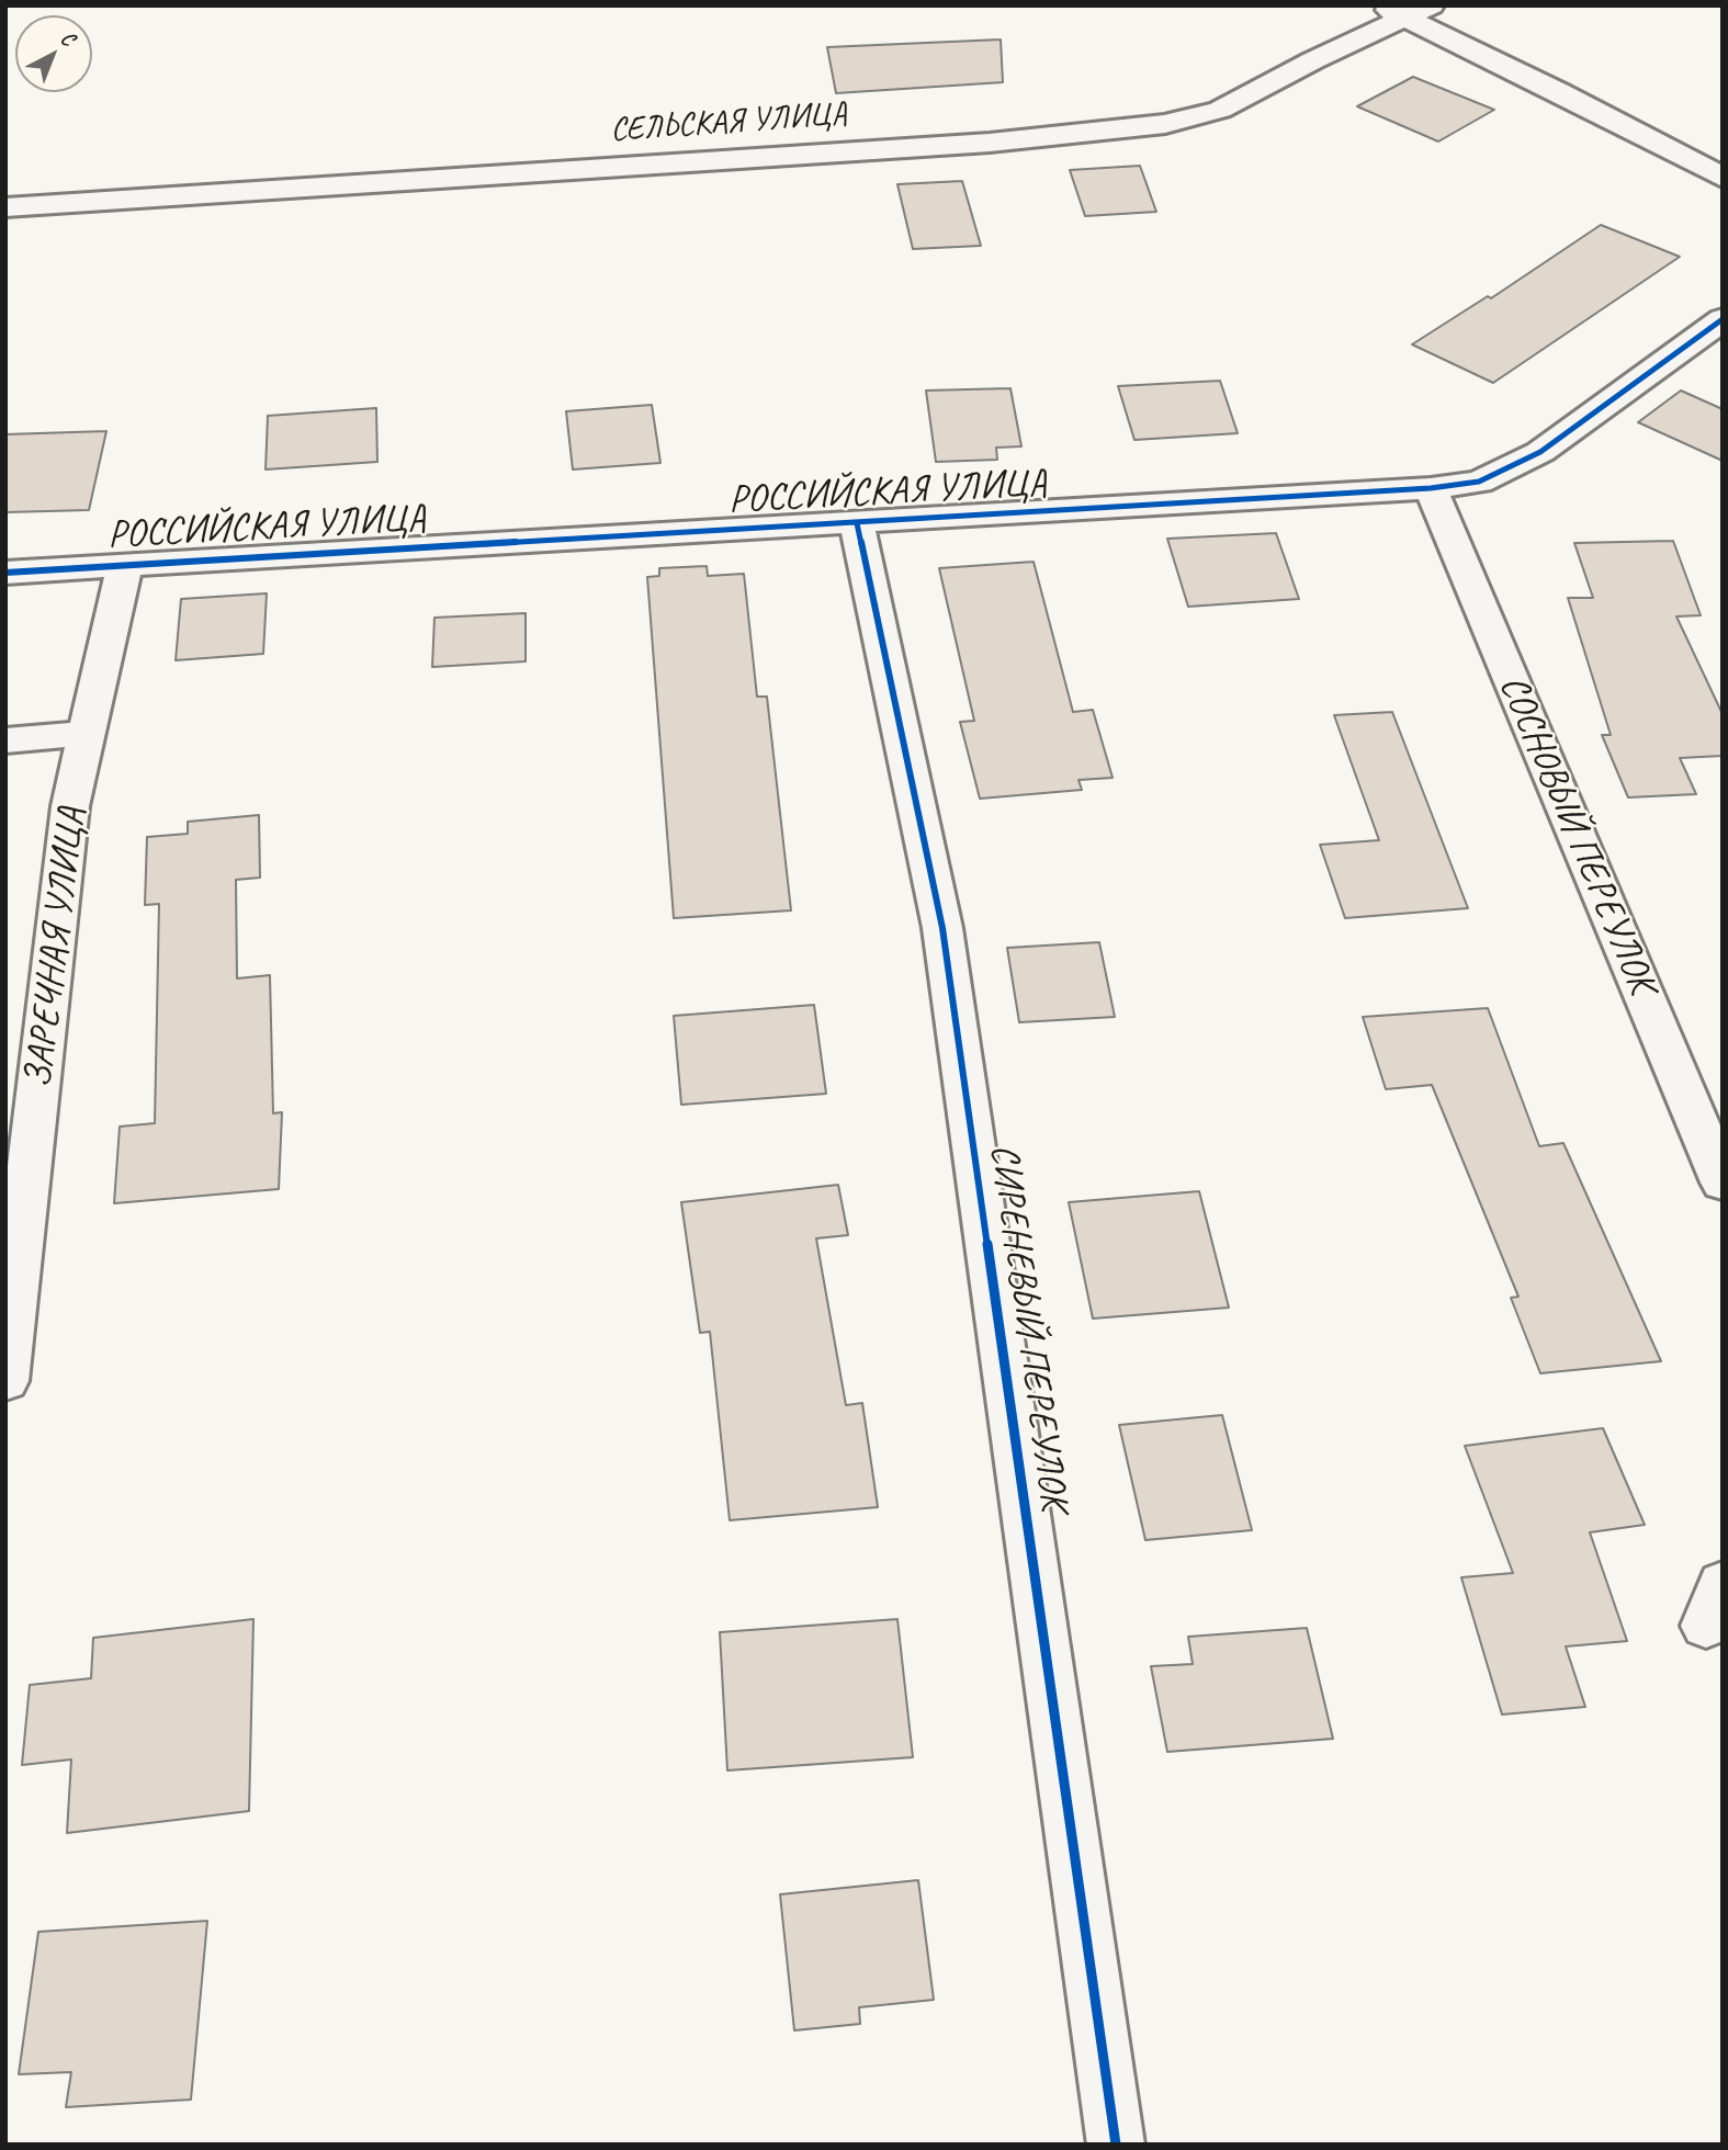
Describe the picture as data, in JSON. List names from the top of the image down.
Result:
{
  "streets": {
    "street": [
      "СЕЛЬСКАЯ УЛИЦА",
      "РОССИЙСКАЯ УЛИЦА",
      "СОСНОВЫЙ ПЕРЕУЛОК",
      "ЗАРЕЧНАЯ УЛИЦА",
      "СИРЕНЕВЫЙ ПЕРЕУЛОК"
    ]
  },
  "crossings": [
    ["РОССИЙСКАЯ УЛИЦА", "СОСНОВЫЙ ПЕРЕУЛОК"],
    ["РОССИЙСКАЯ УЛИЦА", "ЗАРЕЧНАЯ УЛИЦА"],
    ["РОССИЙСКАЯ УЛИЦА", "СИРЕНЕВЫЙ ПЕРЕУЛОК"]
  ],
  "north": "top right"
}
